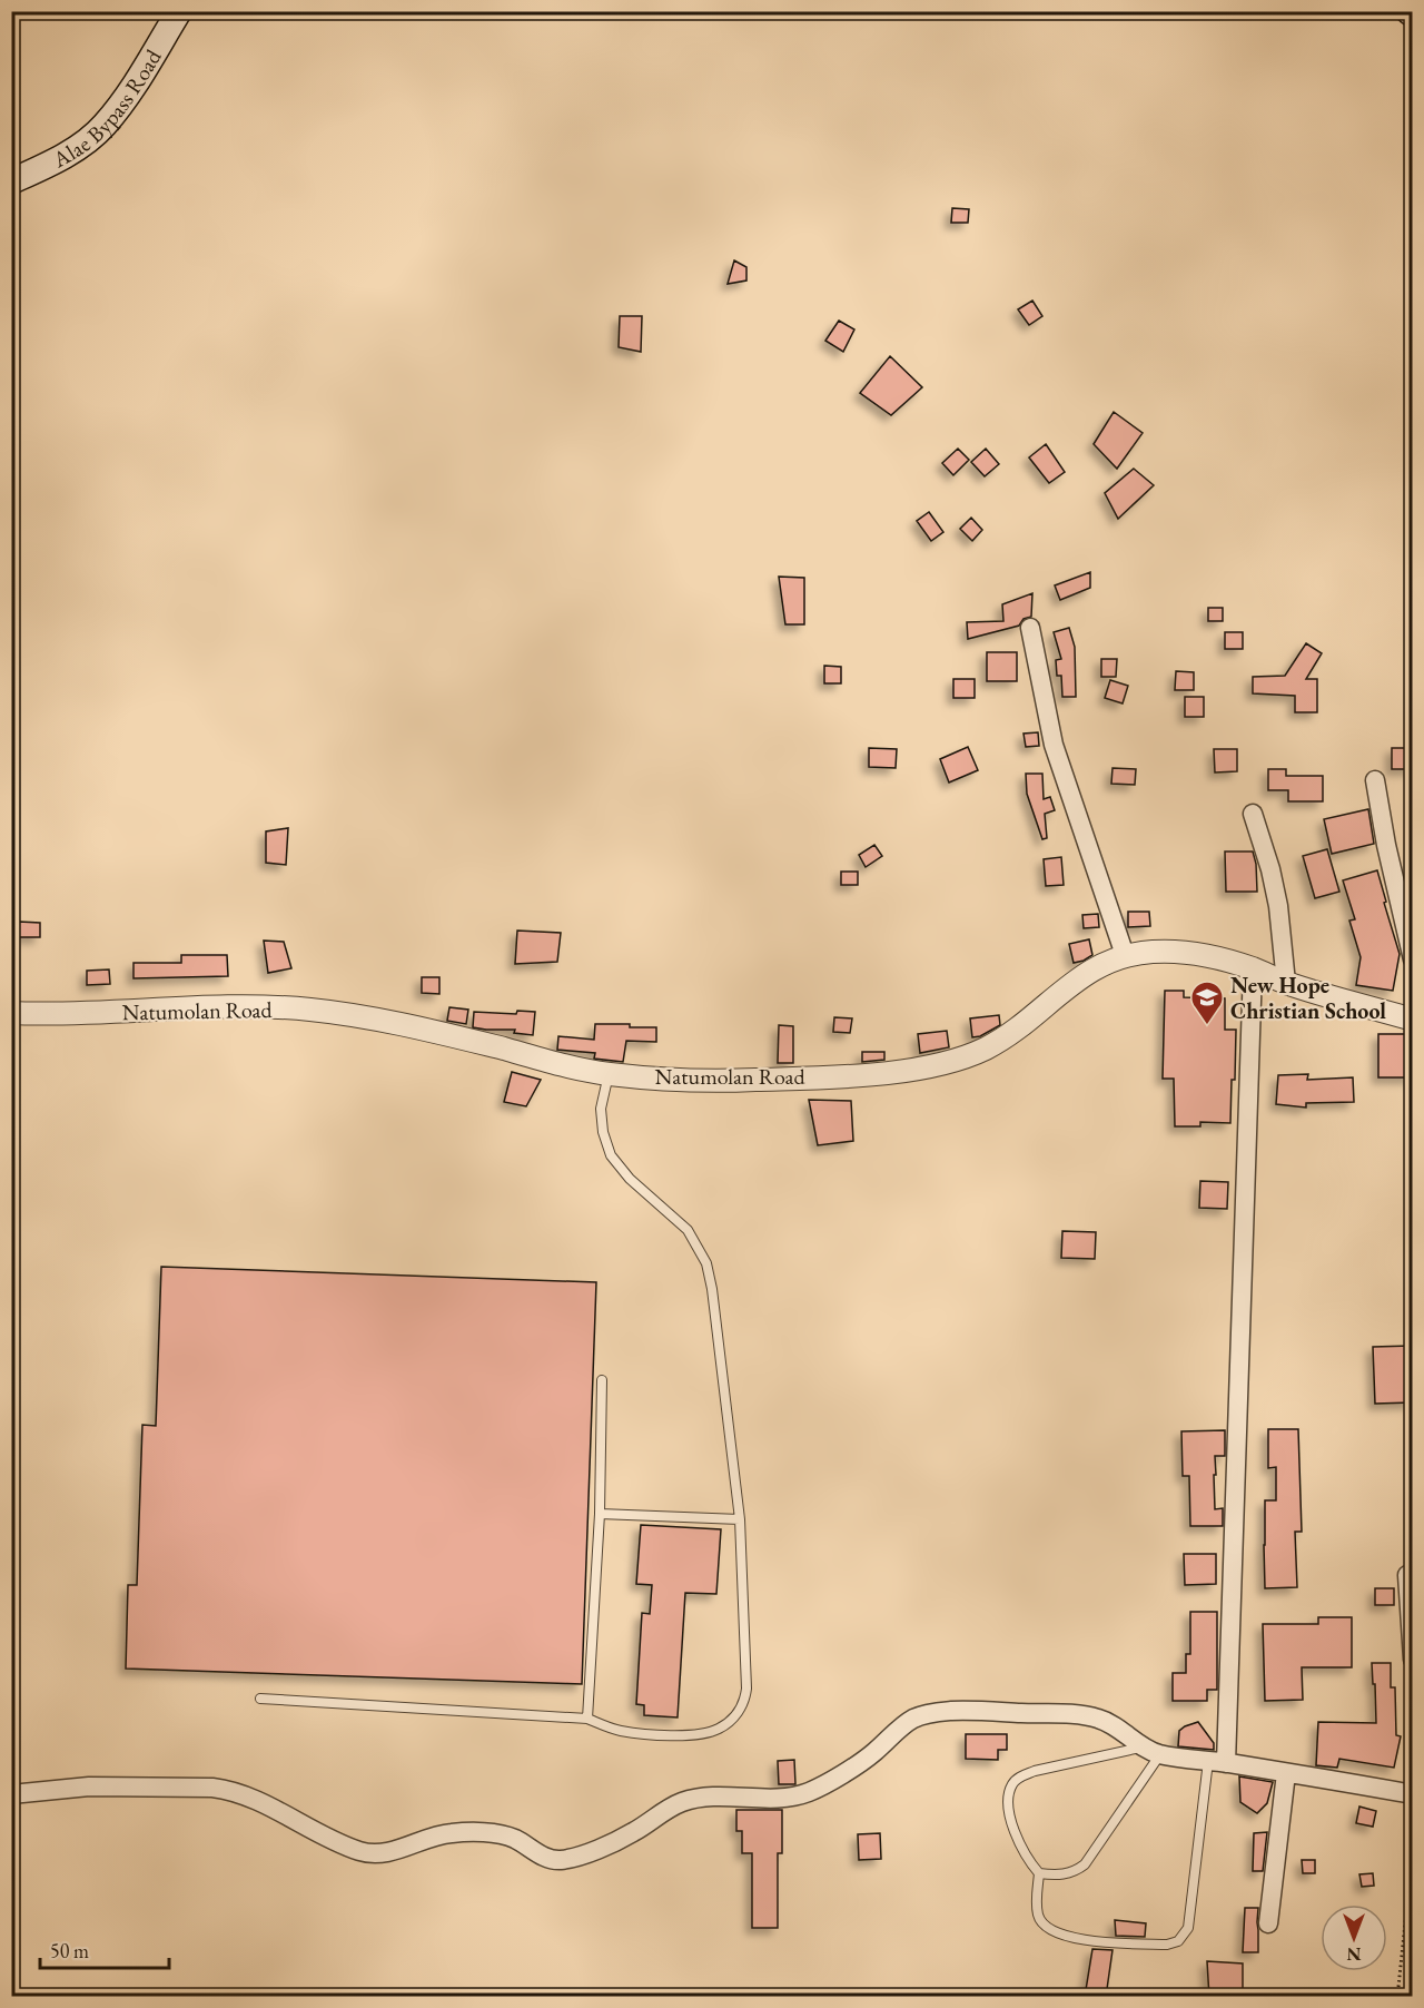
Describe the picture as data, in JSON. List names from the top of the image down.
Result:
{
  "streets": {
    "main road": ["Alae Bypass Road"],
    "street": ["Natumolan Road"]
  },
  "places": {
    "school or university": ["New Hope Christian School"]
  },
  "scale_bar": "50 m",
  "north": "bottom"
}
